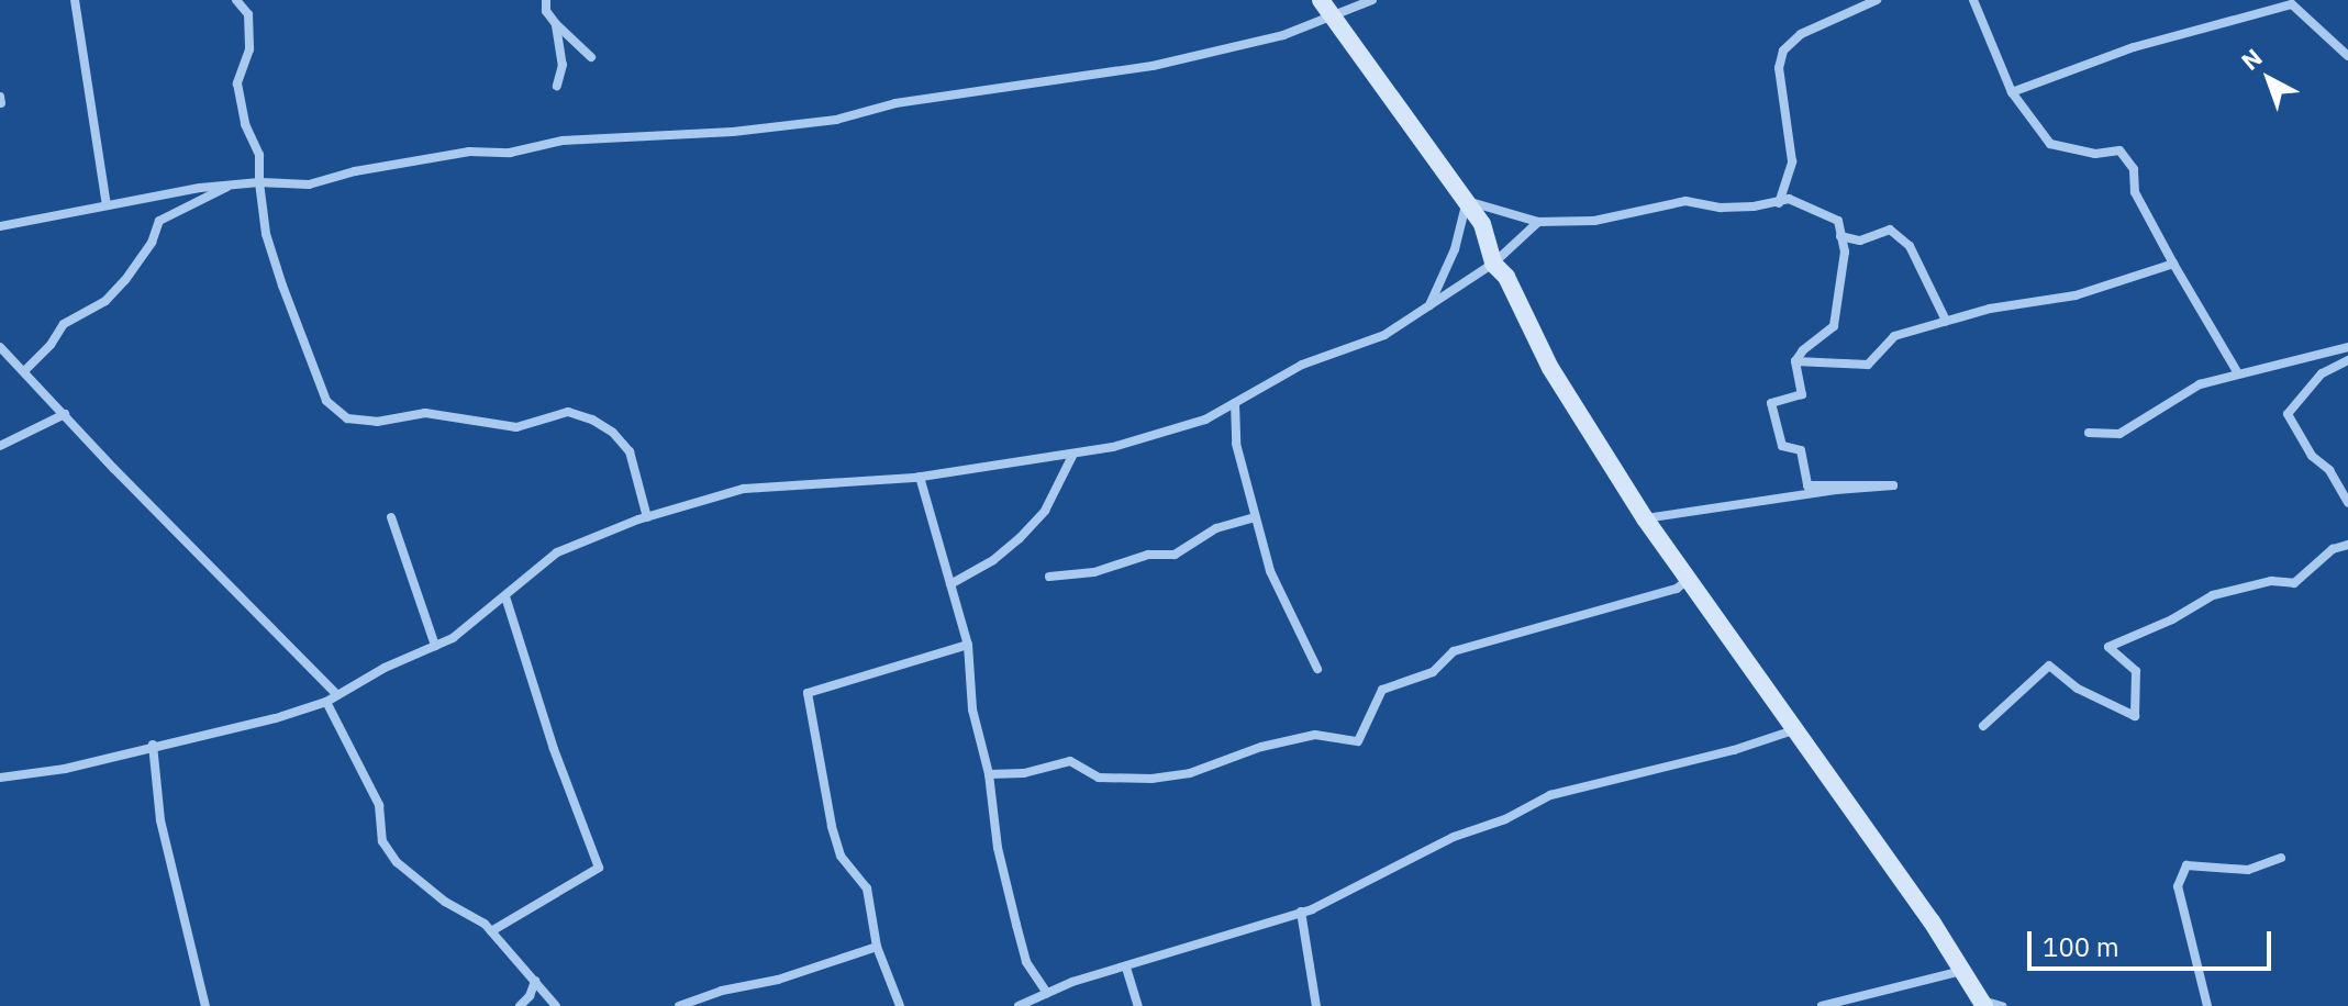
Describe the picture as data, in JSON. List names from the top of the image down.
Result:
{
  "scale_bar": "100 m",
  "north": "top left"
}
